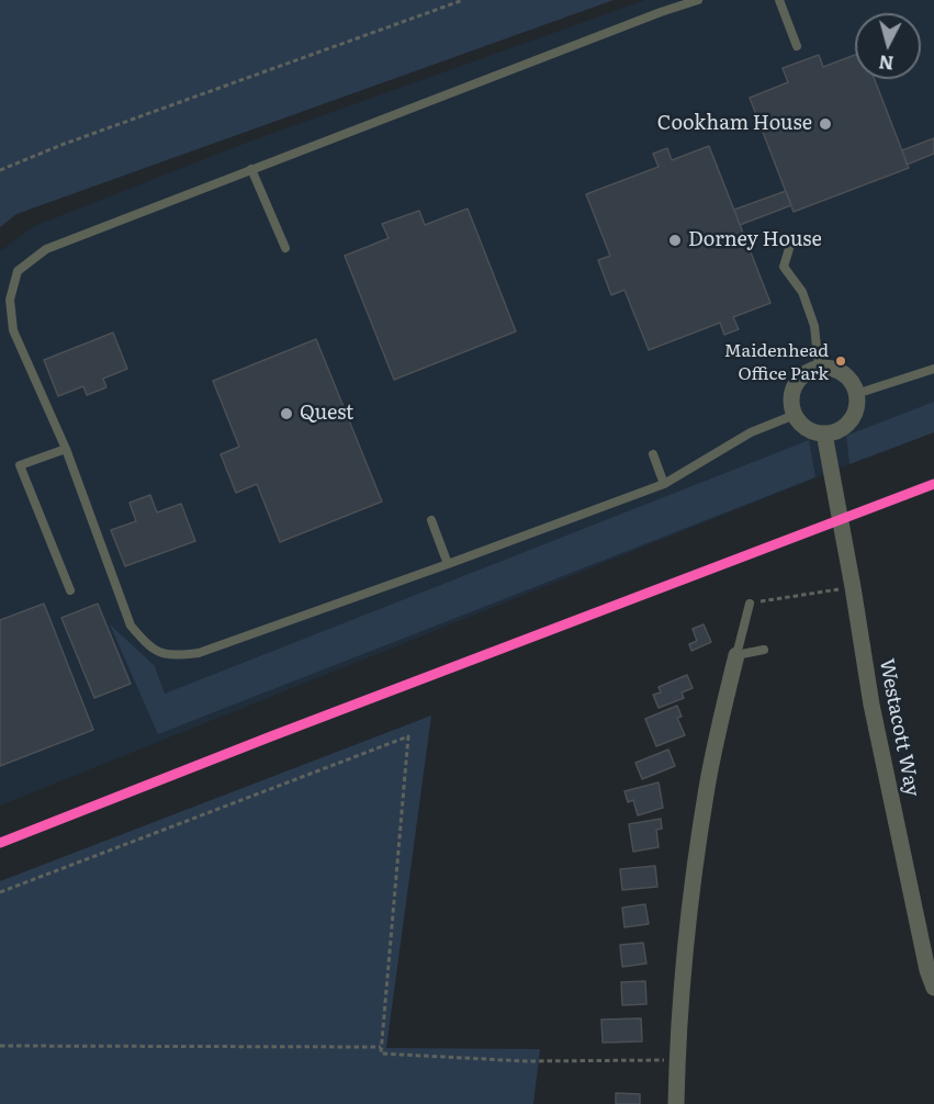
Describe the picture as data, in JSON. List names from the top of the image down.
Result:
{
  "streets": {
    "street": ["Westacott Way"]
  },
  "places": [
    "Cookham House",
    "Dorney House",
    "Maidenhead Office Park",
    "Quest"
  ],
  "north": "bottom"
}
